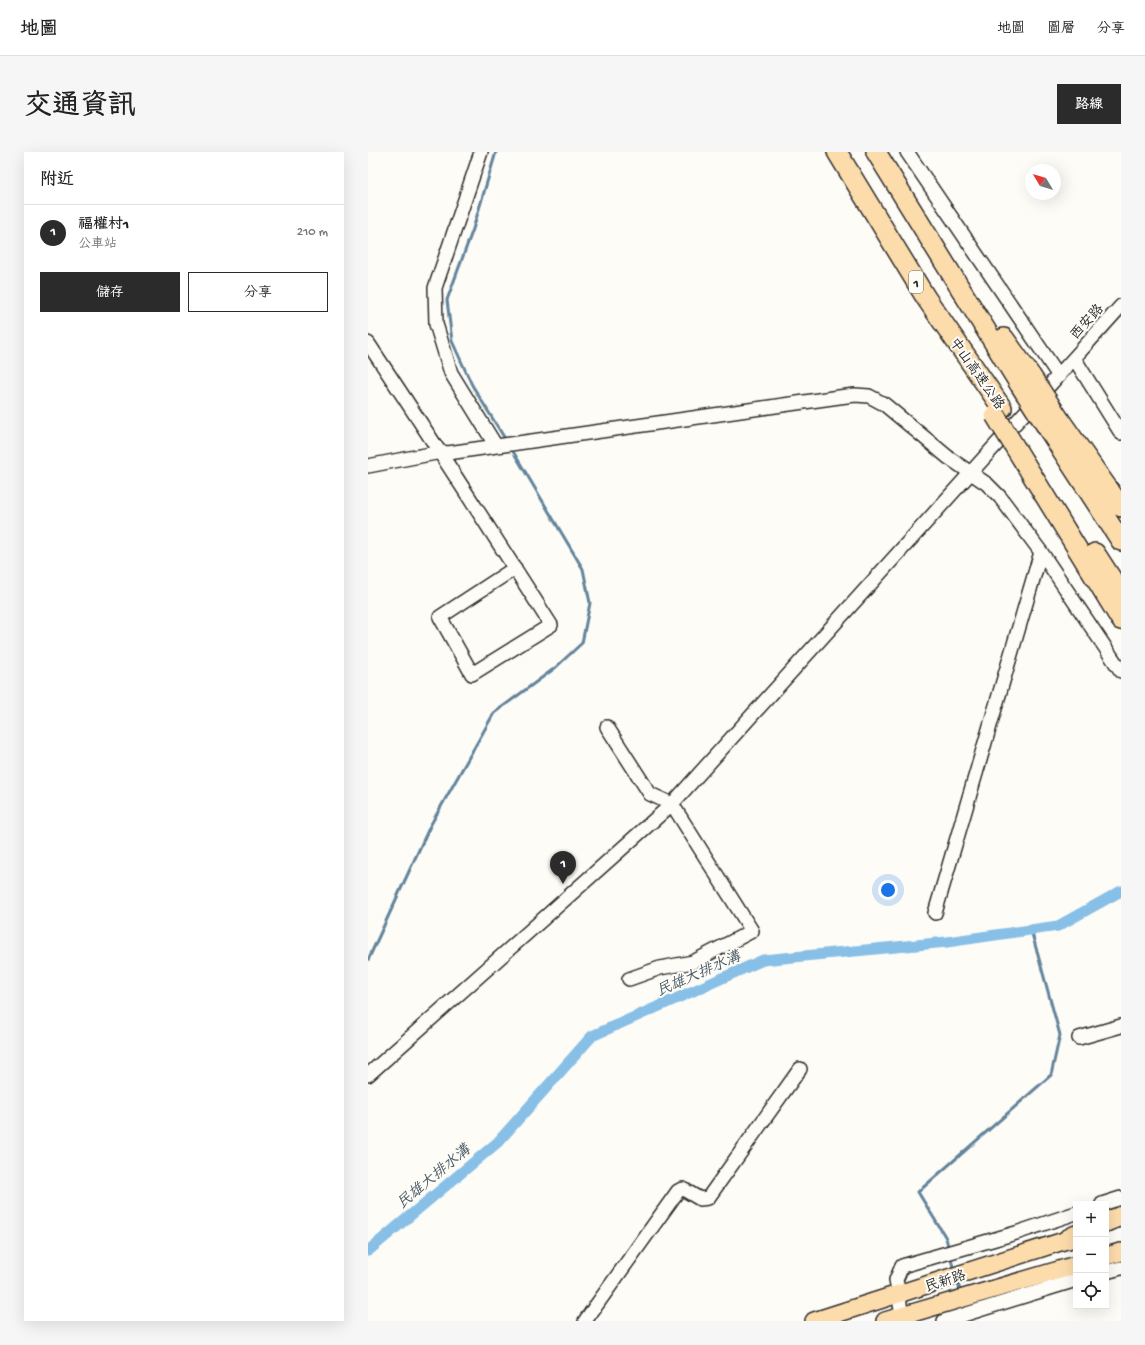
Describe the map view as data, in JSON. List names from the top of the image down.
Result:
{
  "streets": {
    "highway": ["1", "中山高速公路"],
    "main road": ["民新路"],
    "street": ["西安路"]
  },
  "water": ["民雄大排水溝"],
  "north": "top left",
  "page": {
    "header": "地圖",
    "nav": ["地圖", "圖層", "分享"],
    "title": "交通資訊",
    "buttons": [
      "路線",
      ["儲存", "分享"]
    ],
    "heading": "附近",
    "list": [
      {
        "mark": "1",
        "name": "福權村1",
        "note": "公車站",
        "value": "210 m"
      }
    ],
    "pins": "1",
    "map_buttons": ["+", "−"]
  }
}
